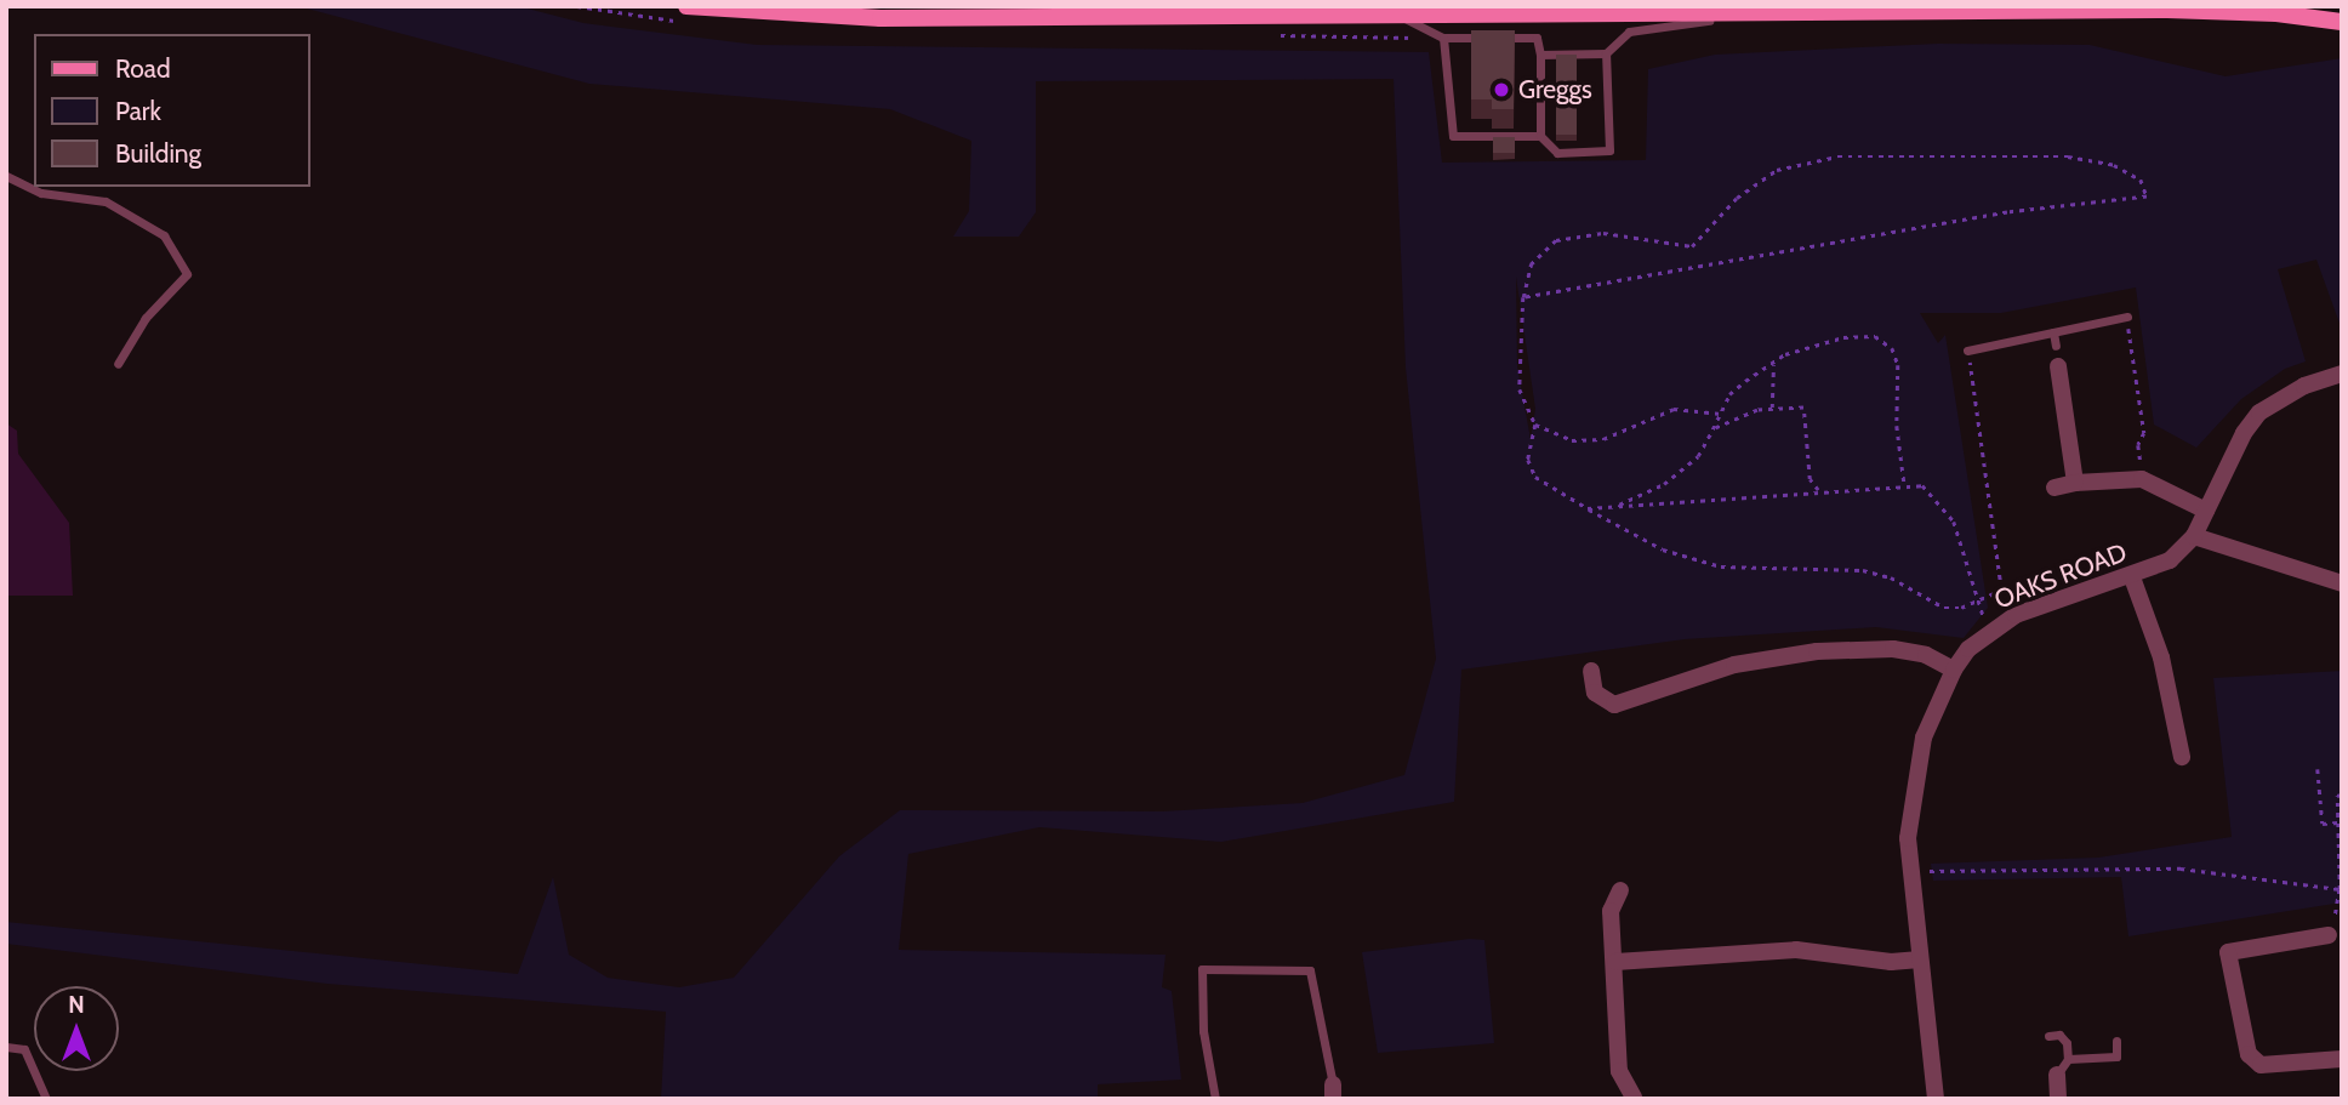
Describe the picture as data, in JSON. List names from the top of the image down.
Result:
{
  "streets": {
    "street": ["OAKS ROAD"]
  },
  "places": ["Greggs"],
  "legend": ["Road", "Park", "Building"],
  "north": "top"
}
